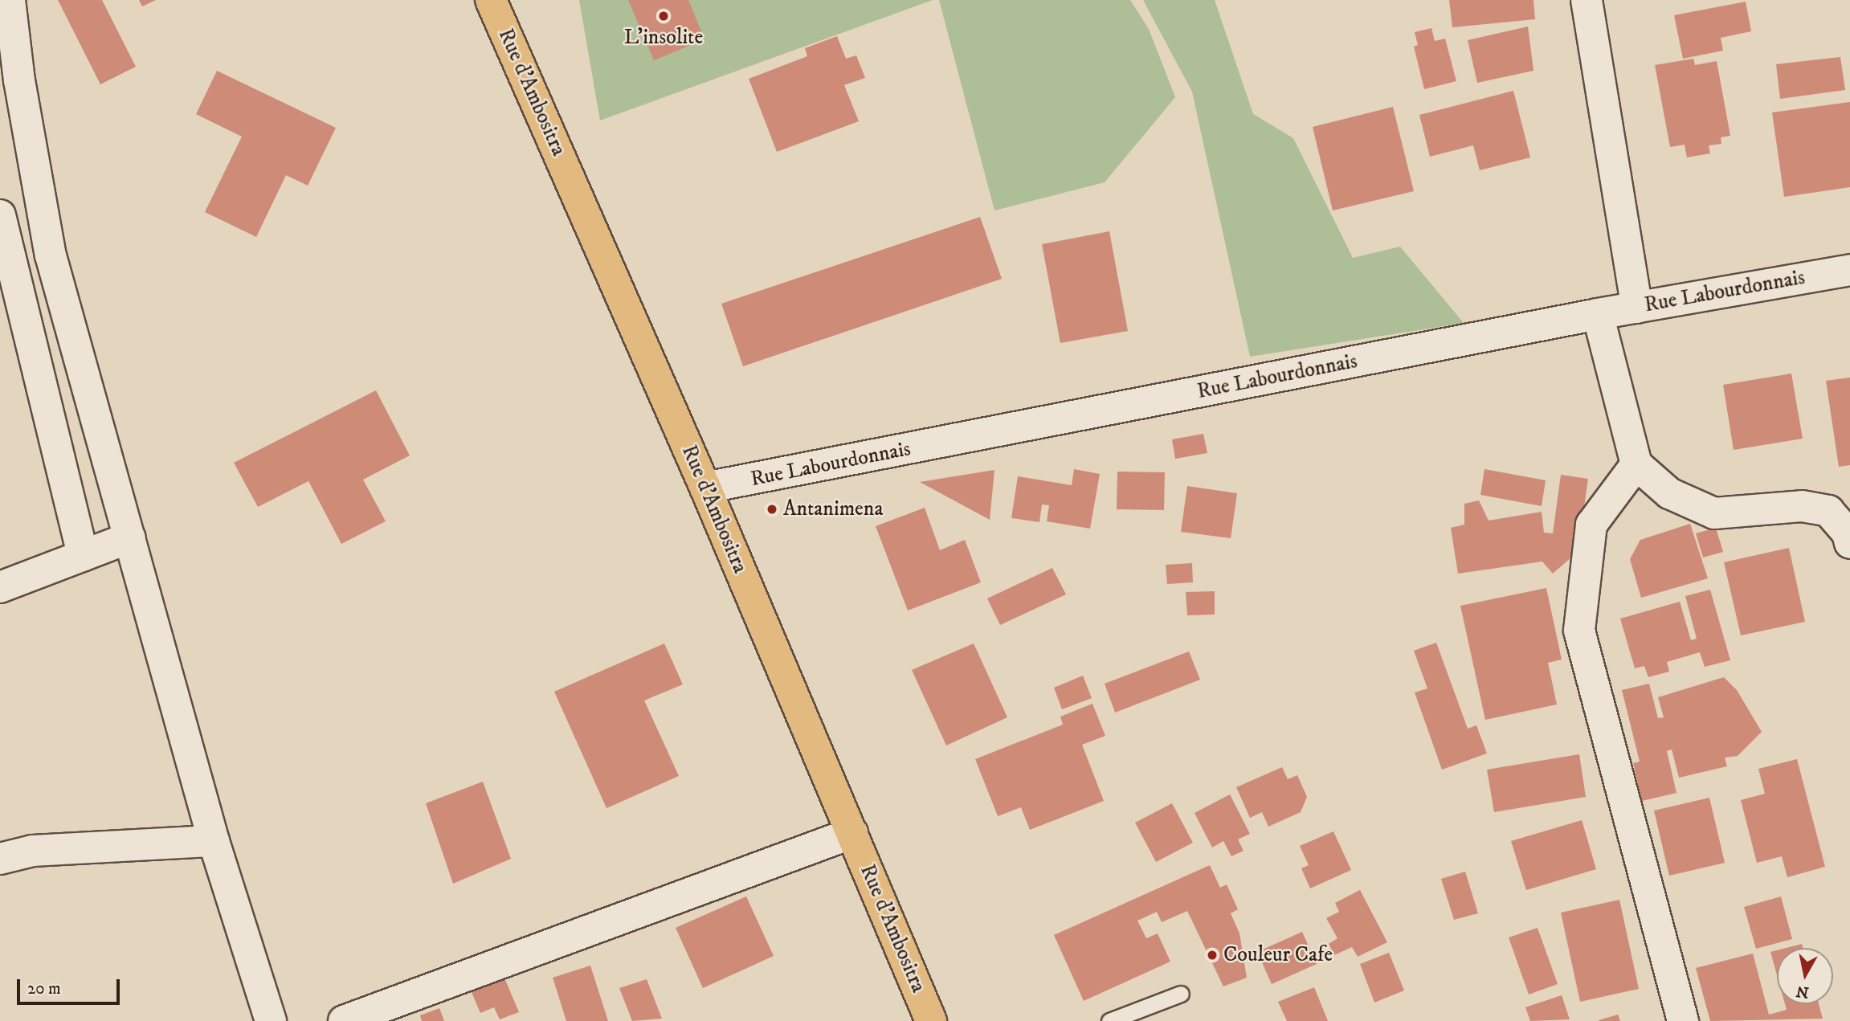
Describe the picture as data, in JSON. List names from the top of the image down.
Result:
{
  "streets": {
    "main road": ["Rue d'Ambositra"],
    "street": ["Rue Labourdonnais"]
  },
  "crossings": [
    ["Rue d'Ambositra", "Rue Labourdonnais"]
  ],
  "places": ["L'insolite", "Antanimena", "Couleur Cafe"],
  "scale_bar": "20 m",
  "north": "bottom"
}
